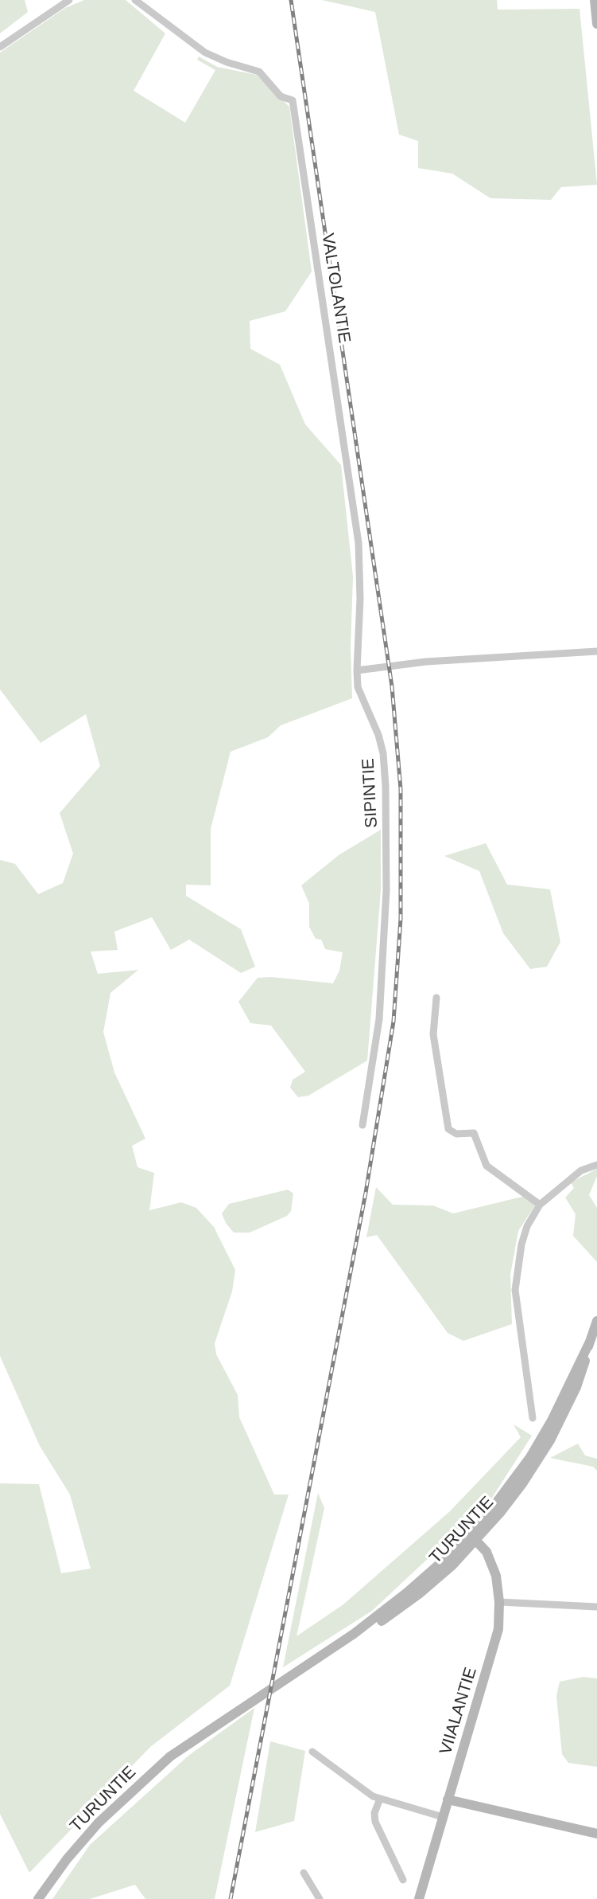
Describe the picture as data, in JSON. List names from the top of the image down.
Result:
{
  "streets": {
    "main road": ["TURUNTIE", "VIIALANTIE"],
    "street": ["VALTOLANTIE", "SIPINTIE"]
  },
  "crossings": [
    ["VALTOLANTIE", "SIPINTIE"],
    ["TURUNTIE", "VIIALANTIE"]
  ]
}
